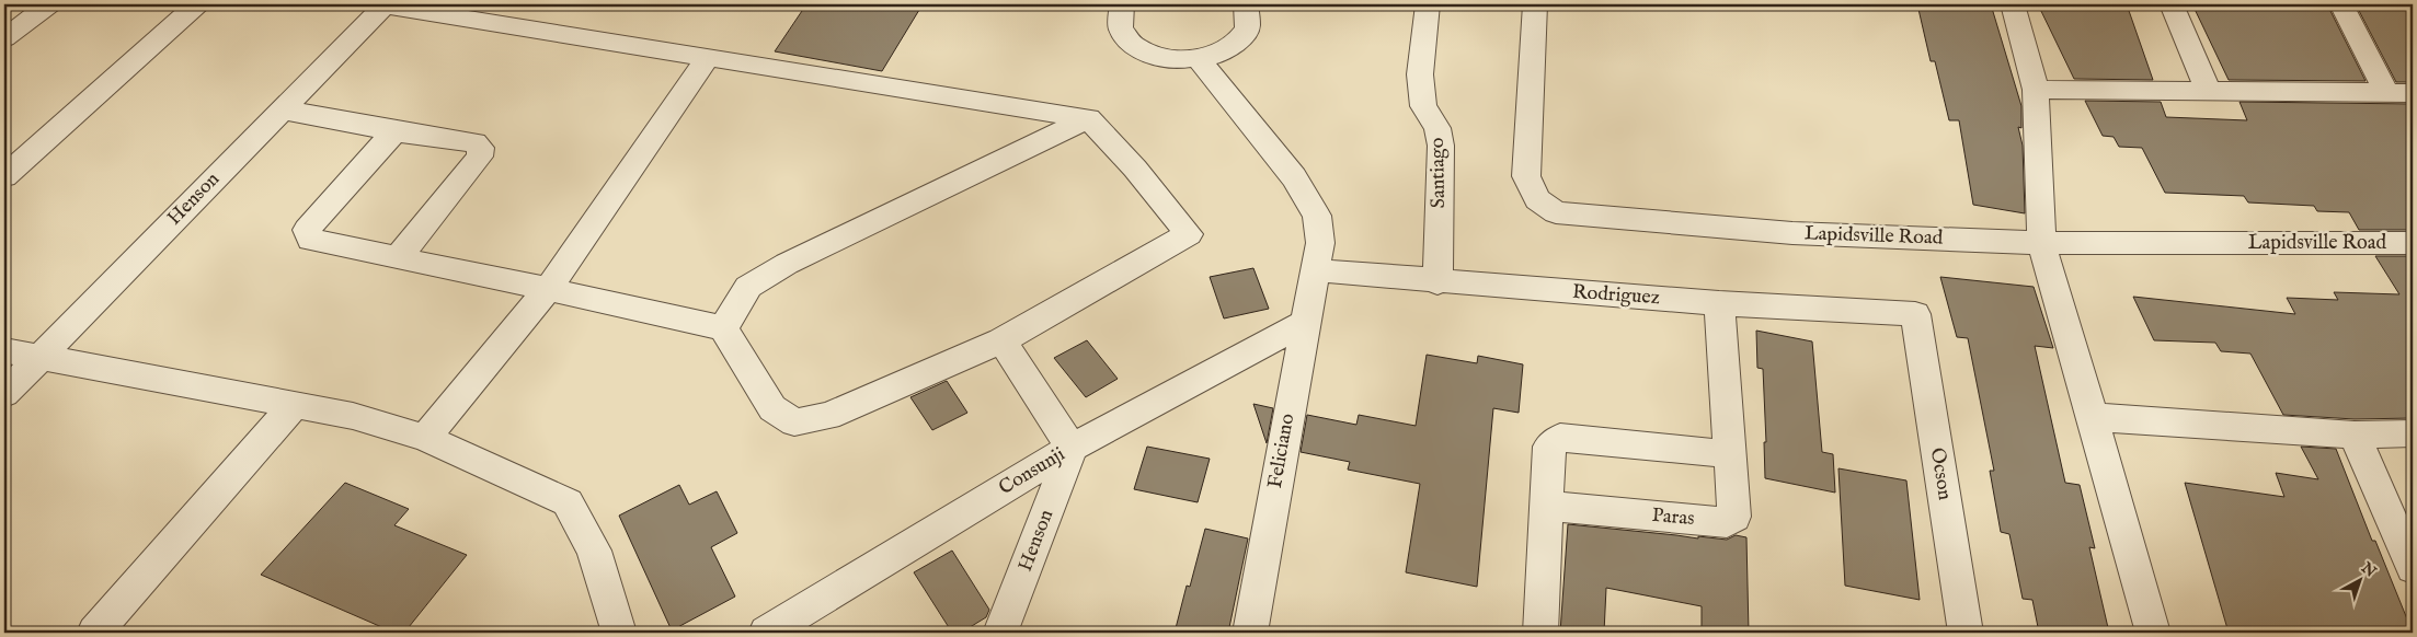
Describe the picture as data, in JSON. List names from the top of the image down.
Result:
{
  "streets": {
    "street": [
      "Santiago",
      "Henson",
      "Lapidsville Road",
      "Rodriguez",
      "Feliciano",
      "Consunji",
      "Ocson",
      "Paras"
    ]
  },
  "crossings": [
    ["Santiago", "Rodriguez"],
    ["Henson", "Consunji"],
    ["Rodriguez", "Feliciano"],
    ["Rodriguez", "Ocson"],
    ["Rodriguez", "Paras"],
    ["Feliciano", "Consunji"]
  ],
  "north": "top right"
}
